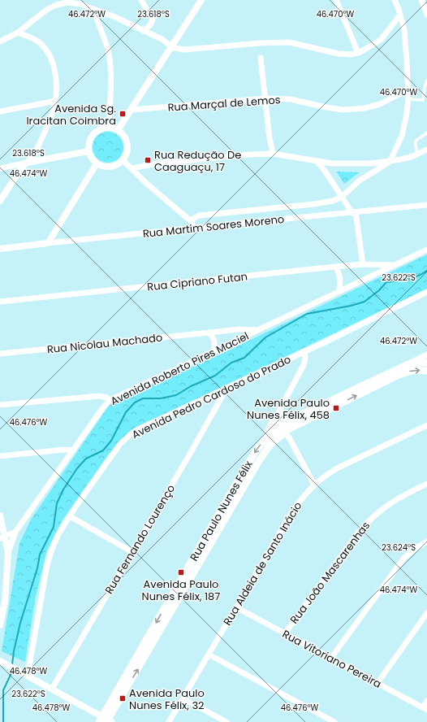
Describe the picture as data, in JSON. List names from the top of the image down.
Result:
{
  "streets": {
    "main road": ["Rua Paulo Nunes Félix"],
    "street": [
      "Rua Marçal de Lemos",
      "Rua Martim Soares Moreno",
      "Rua Cipriano Futan",
      "Rua Nicolau Machado",
      "Avenida Roberto Pires Maciel",
      "Avenida Pedro Cardoso do Prado",
      "Rua Fernando Lourenço",
      "Rua Aldeia de Santo Inácio",
      "Rua João Mascarenhas",
      "Rua Vitoriano Pereira"
    ]
  },
  "crossings": [
    ["Rua Cipriano Futan", "Avenida Roberto Pires Maciel"],
    ["Rua Nicolau Machado", "Avenida Roberto Pires Maciel"],
    ["Avenida Pedro Cardoso do Prado", "Rua Fernando Lourenço"],
    ["Rua Aldeia de Santo Inácio", "Rua Vitoriano Pereira"],
    ["Rua João Mascarenhas", "Rua Vitoriano Pereira"]
  ],
  "places": {
    "transit": [
      "Avenida Sg. Iracitan Coimbra",
      "Rua Redução De Caaguaçu, 17",
      "Avenida Paulo Nunes Félix, 458",
      "Avenida Paulo Nunes Félix, 187",
      "Avenida Paulo Nunes Félix, 32"
    ]
  },
  "coordinates": [
    "46.472°W",
    "23.618°S",
    "46.470°W",
    "46.474°W",
    "23.622°S",
    "46.476°W",
    "23.624°S",
    "46.478°W"
  ]
}
